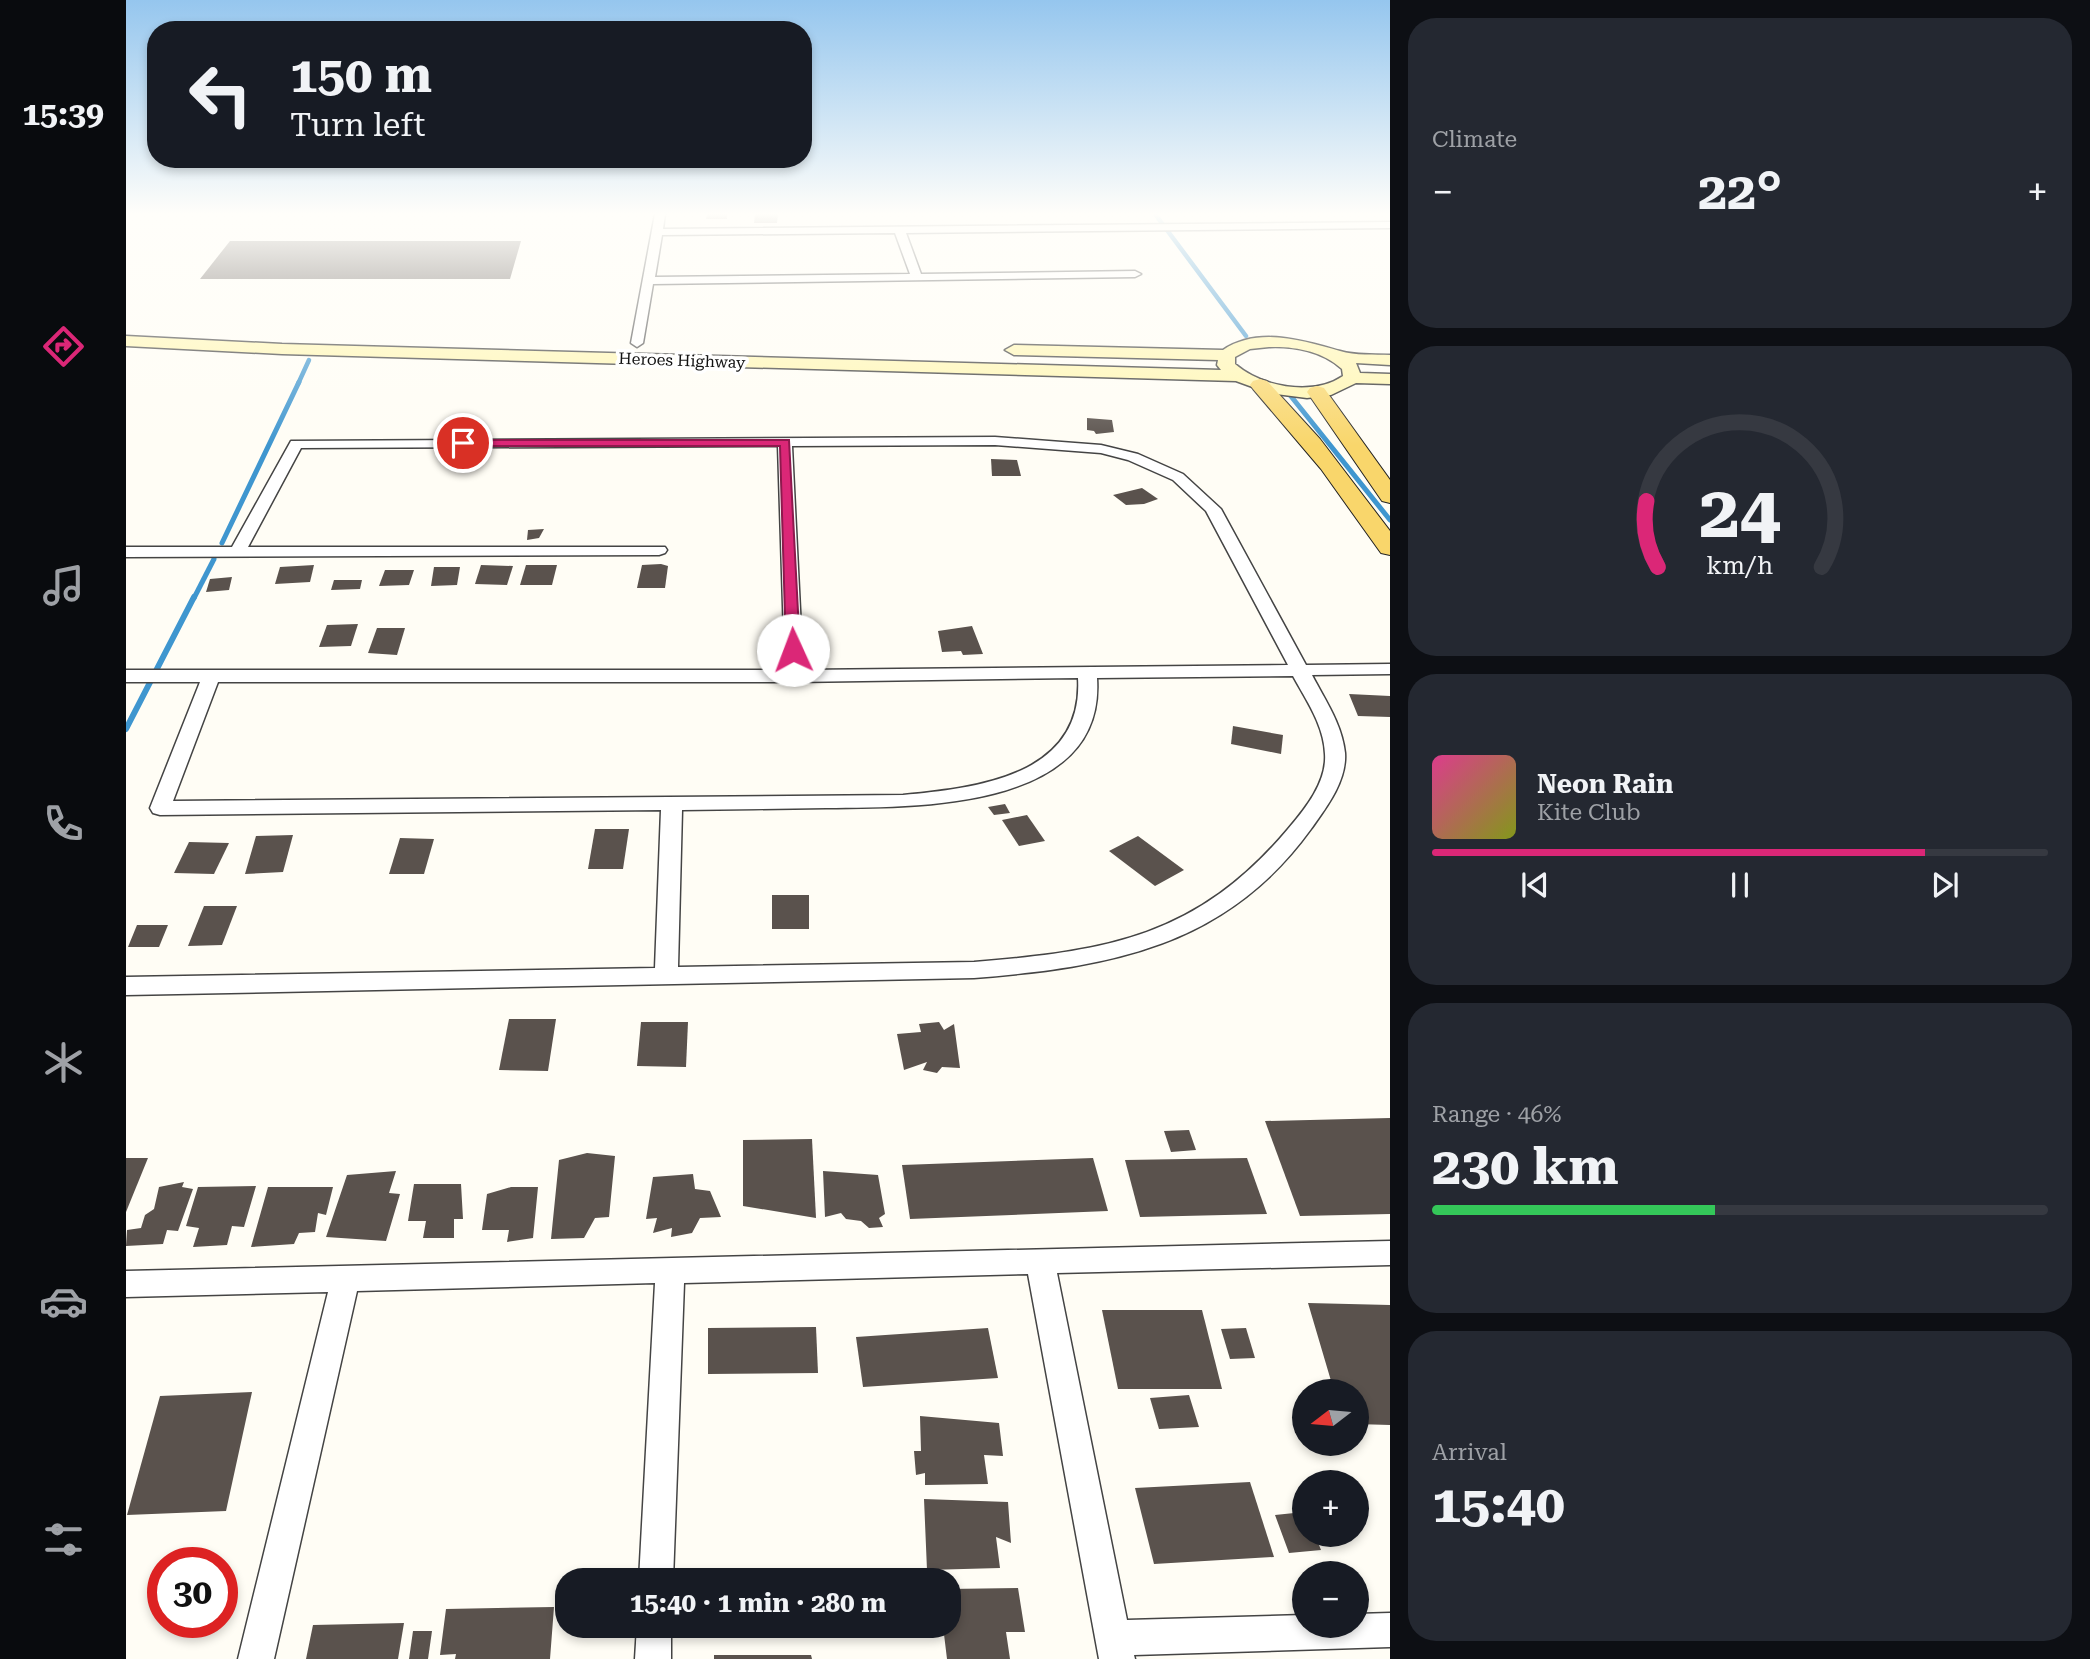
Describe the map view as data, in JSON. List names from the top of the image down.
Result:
{
  "streets": {
    "main road": ["Heroes Highway"]
  },
  "north": "left",
  "page": {
    "tabs": "15:39",
    "tile": [
      "Climate",
      ["Range · 46%", "230 km"],
      ["Arrival", "15:40"]
    ],
    "turn": ["150 m", "Turn left"],
    "heat": ["−", "22°", "+"],
    "song": ["Neon Rain", "Kite Club"],
    "map_buttons": ["+", "−"],
    "limit": "30",
    "trip": "15:40 · 1 min · 280 m",
    "gauge": ["24", "km/h"]
  }
}
